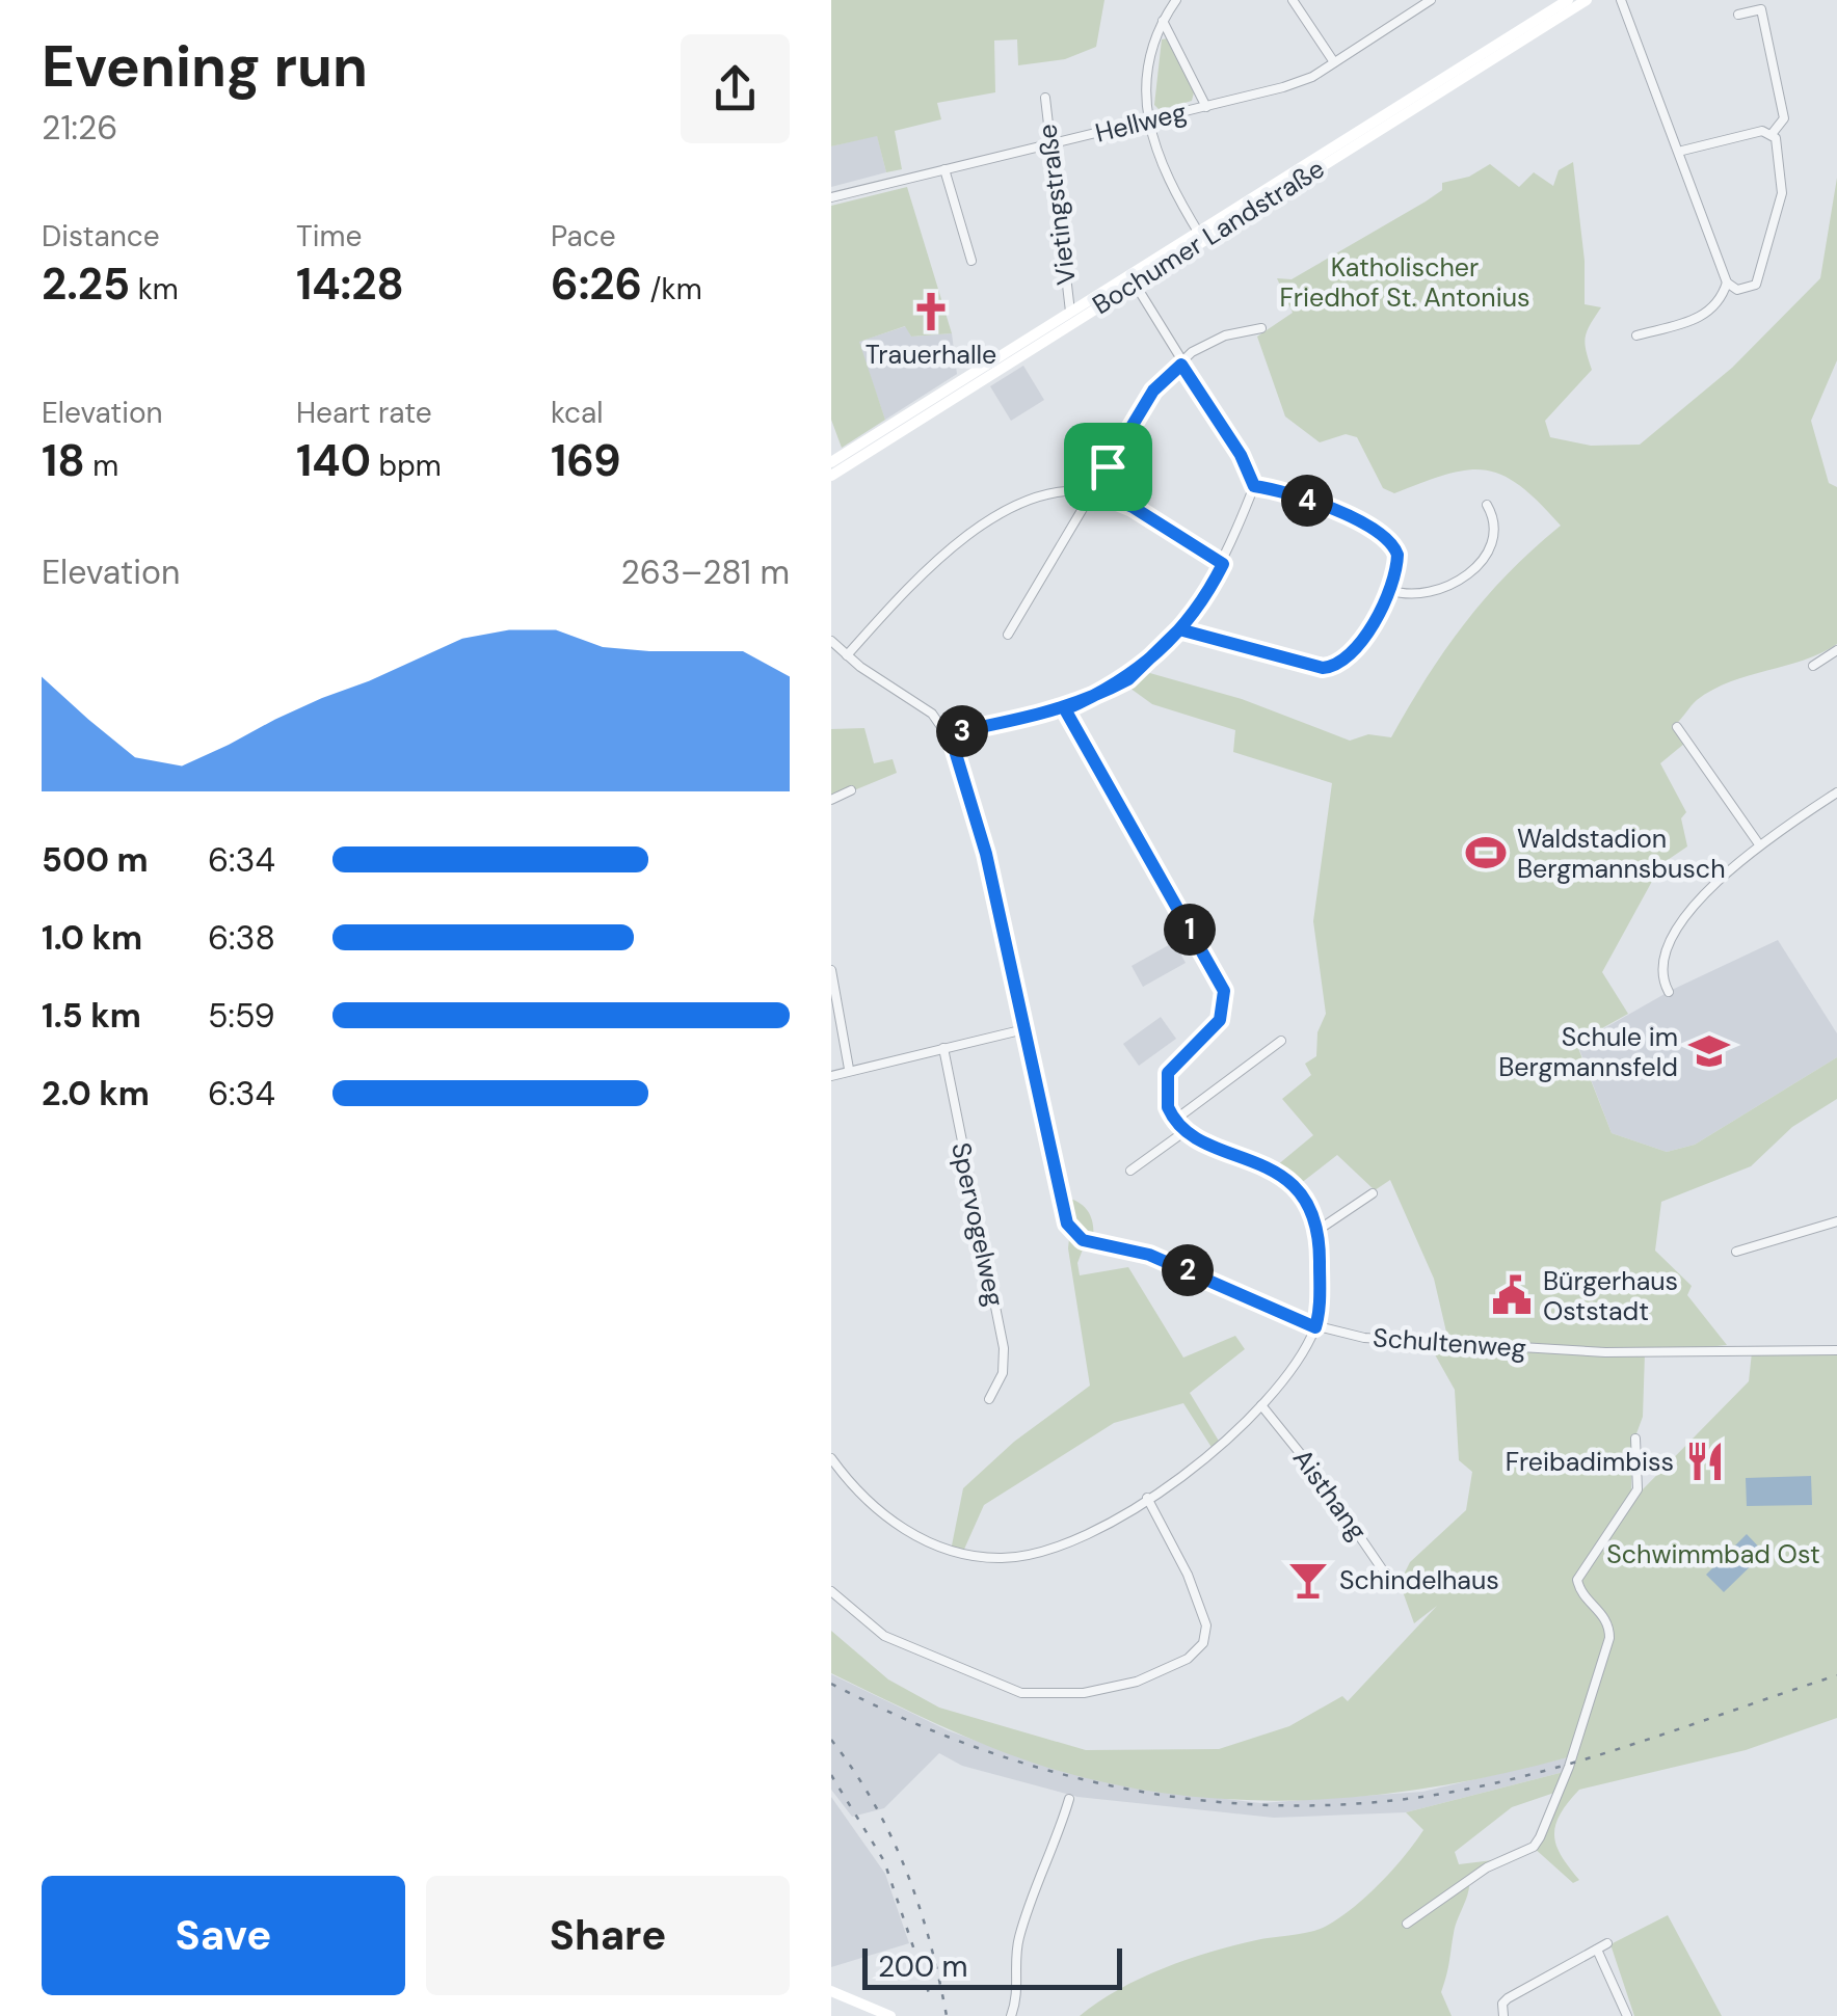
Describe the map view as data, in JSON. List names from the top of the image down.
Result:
{
  "streets": {
    "main road": ["Bochumer Landstraße"],
    "street": [
      "Hellweg",
      "Vietingstraße",
      "Spervogelweg",
      "Schultenweg",
      "Aisthang"
    ]
  },
  "crossings": [
    ["Hellweg", "Vietingstraße"],
    ["Vietingstraße", "Bochumer Landstraße"]
  ],
  "parks": ["Katholischer Friedhof St. Antonius", "Schwimmbad Ost"],
  "places": {
    "church": ["Trauerhalle"],
    "sports": ["Waldstadion Bergmannsbusch"],
    "school or university": ["Schule im Bergmannsfeld"],
    "public building": ["Bürgerhaus Oststadt"],
    "restaurant": ["Freibadimbiss"],
    "bar": ["Schindelhaus"]
  },
  "scale_bar": "200 m",
  "page": {
    "heading": ["Evening run", "21:26"],
    "stats": [
      ["Distance", "2.25 km"],
      ["Time", "14:28"],
      ["Pace", "6:26 /km"],
      ["Elevation", "18 m"],
      ["Heart rate", "140 bpm"],
      ["kcal", "169"]
    ],
    "pins": [
      "4",
      "3",
      "1",
      "2"
    ],
    "chart": ["Elevation", "263–281 m"],
    "list": [
      {
        "name": "500 m",
        "note": "6:34"
      },
      {
        "name": "1.0 km",
        "note": "6:38"
      },
      {
        "name": "1.5 km",
        "note": "5:59"
      },
      {
        "name": "2.0 km",
        "note": "6:34"
      }
    ],
    "buttons": ["Save", "Share"],
    "scale": "200 m"
  }
}
